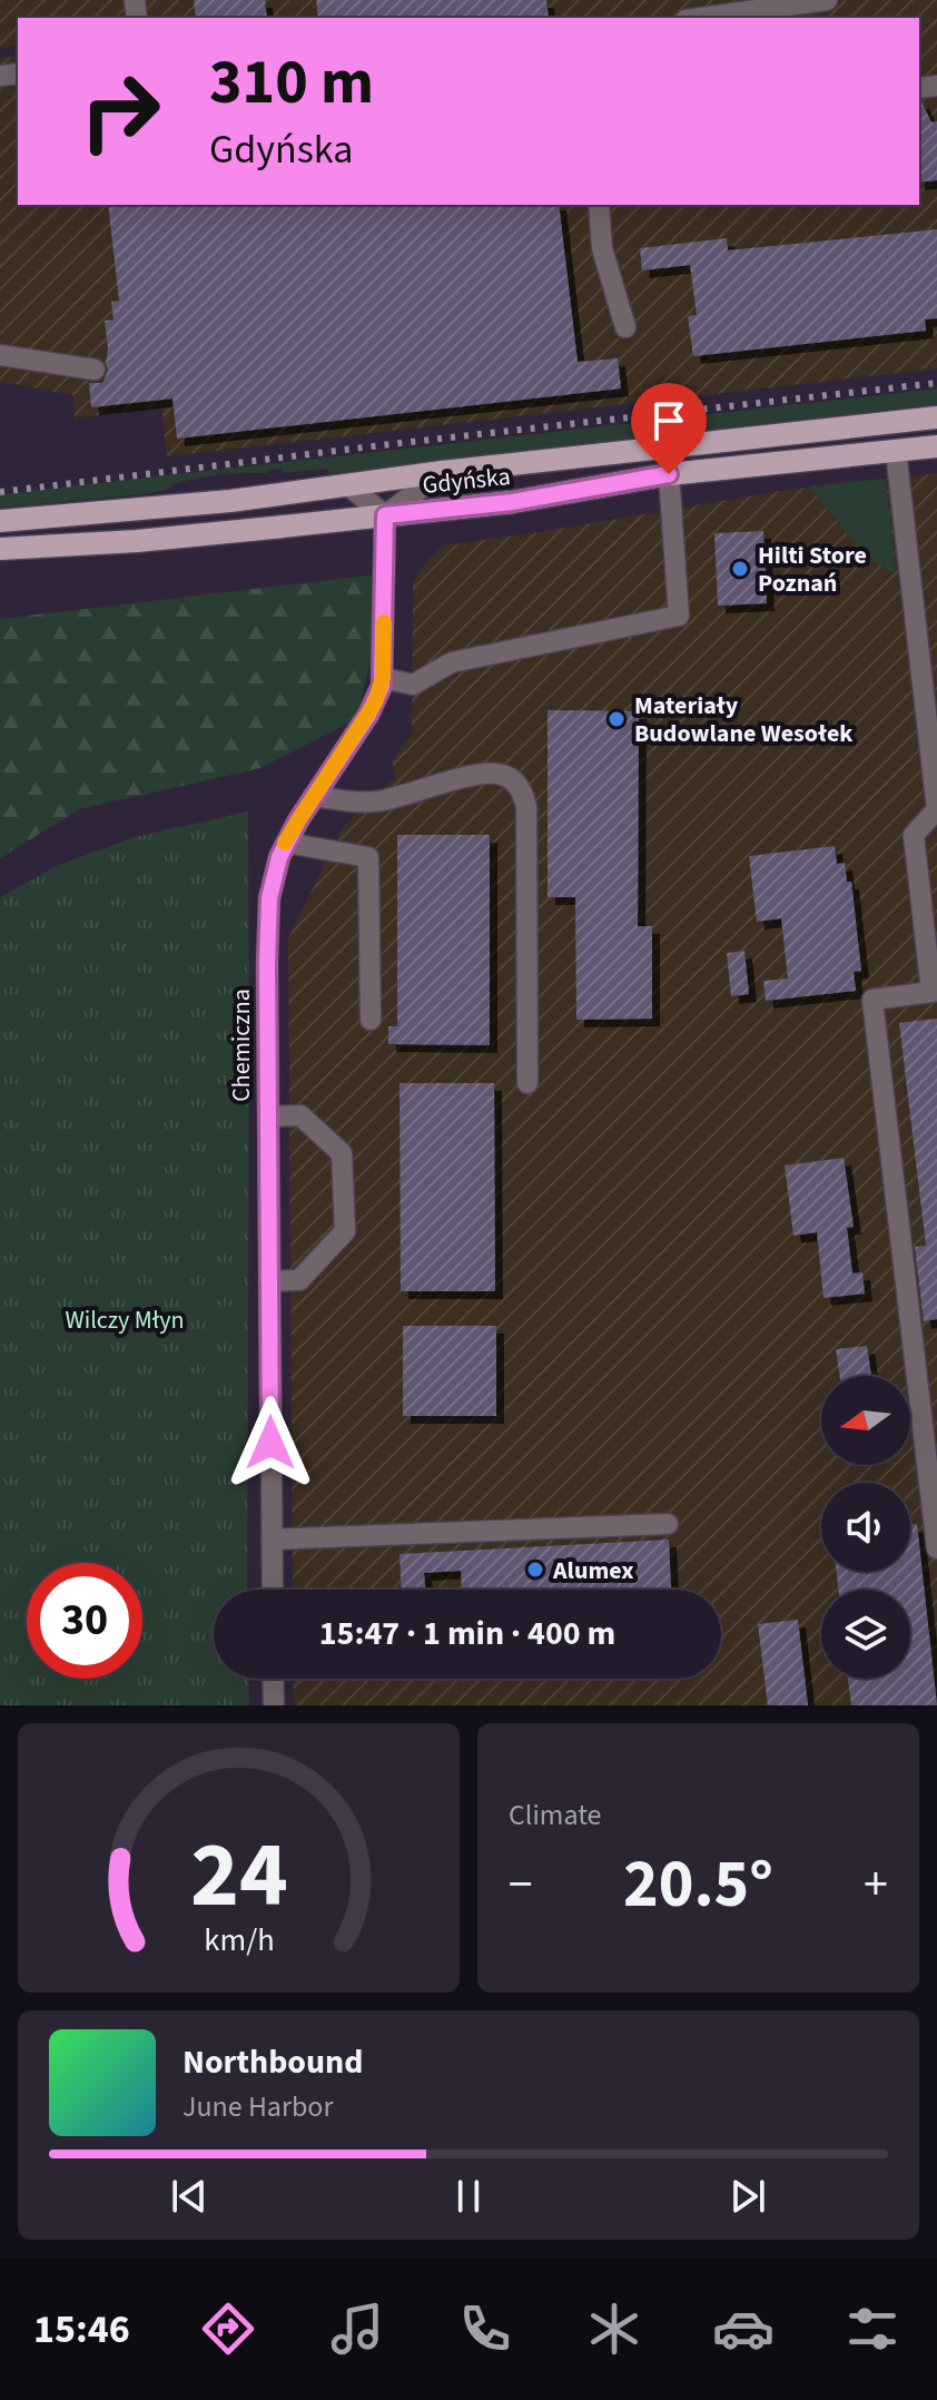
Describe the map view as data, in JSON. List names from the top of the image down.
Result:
{
  "streets": {
    "main road": ["Gdyńska"],
    "street": ["Chemiczna"]
  },
  "crossings": [
    ["Gdyńska", "Chemiczna"]
  ],
  "parks": ["Wilczy Młyn"],
  "places": ["Hilti Store Poznań", "Materiały Budowlane Wesołek", "Alumex"],
  "north": "left",
  "page": {
    "turn": ["310 m", "Gdyńska"],
    "limit": "30",
    "trip": "15:47 · 1 min · 400 m",
    "tile": "Climate",
    "heat": ["−", "20.5°", "+"],
    "song": ["Northbound", "June Harbor"],
    "tabs": "15:46",
    "gauge": ["24", "km/h"]
  }
}
